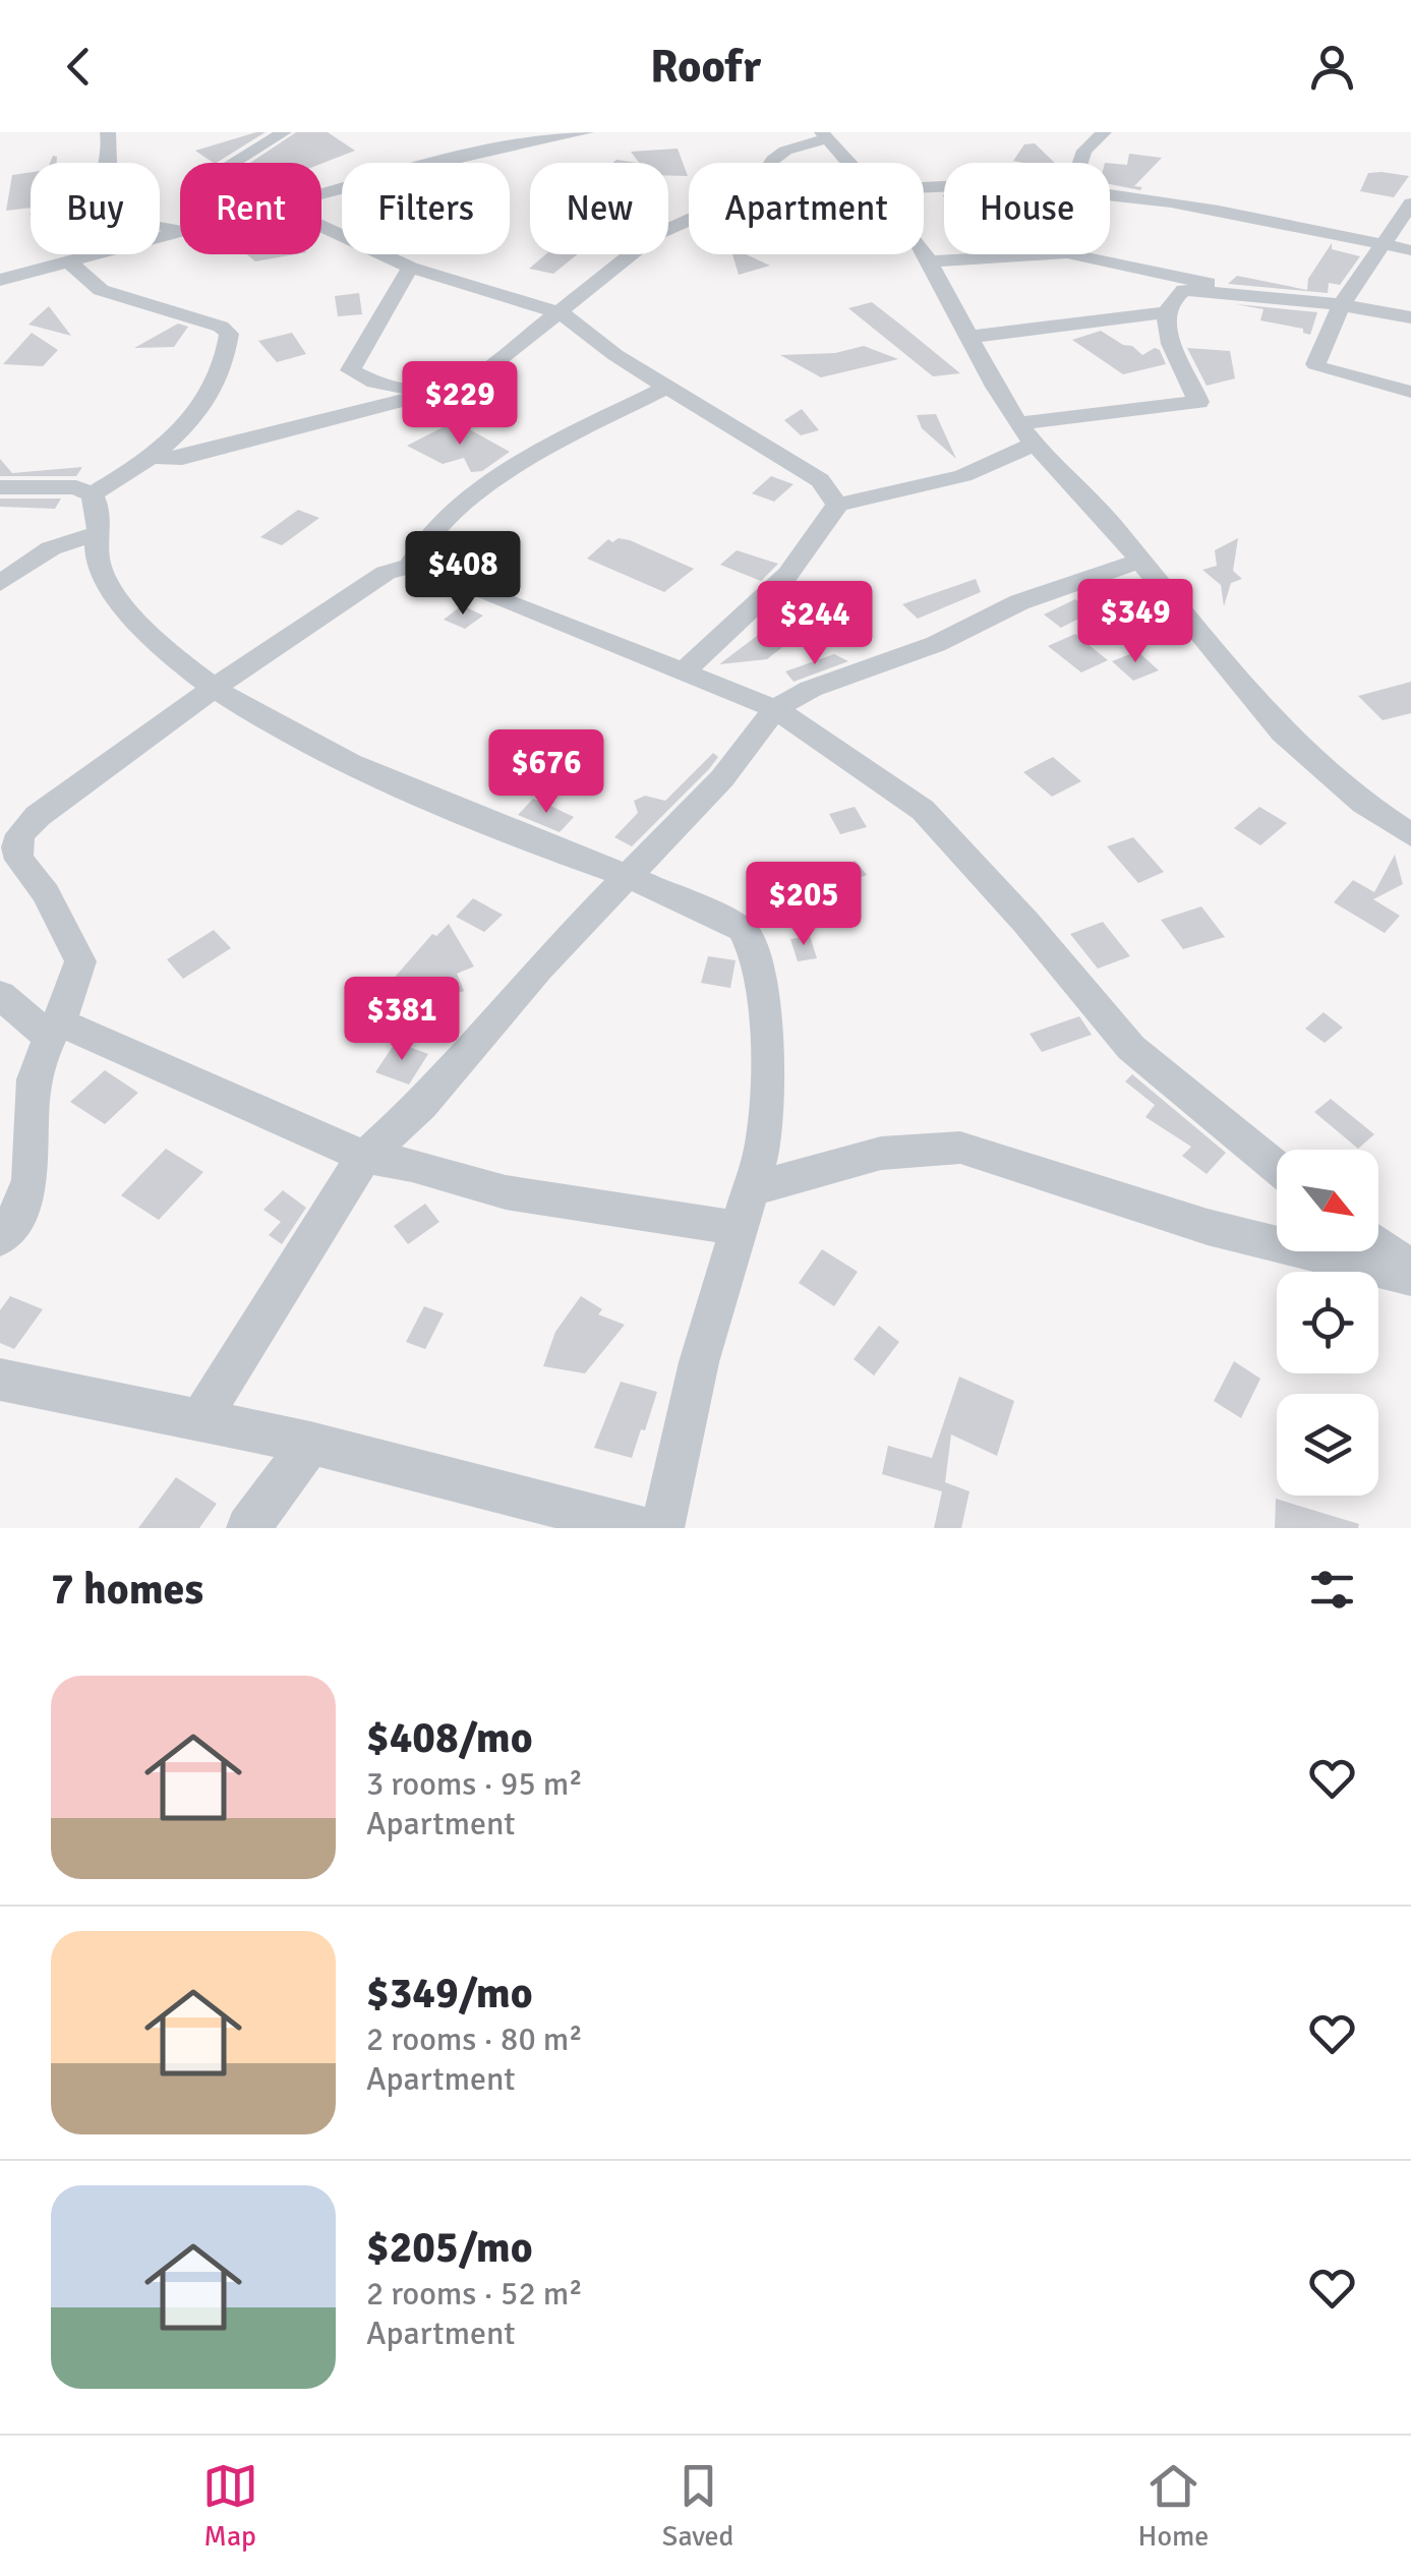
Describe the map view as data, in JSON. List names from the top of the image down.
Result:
{
  "north": "bottom right",
  "page": {
    "header": "Roofr",
    "chip": [
      "Buy",
      "Rent",
      "Filters",
      "New",
      "Apartment",
      "House"
    ],
    "price": [
      "$229",
      "$408",
      "$349",
      "$244",
      "$676",
      "$205",
      "$381"
    ],
    "heading": "7 homes",
    "list": [
      {
        "name": "$408/mo",
        "note": "3 rooms · 95 m² · Apartment"
      },
      {
        "name": "$349/mo",
        "note": "2 rooms · 80 m² · Apartment"
      },
      {
        "name": "$205/mo",
        "note": "2 rooms · 52 m² · Apartment"
      }
    ],
    "tabs": ["Map", "Saved", "Home"]
  }
}
